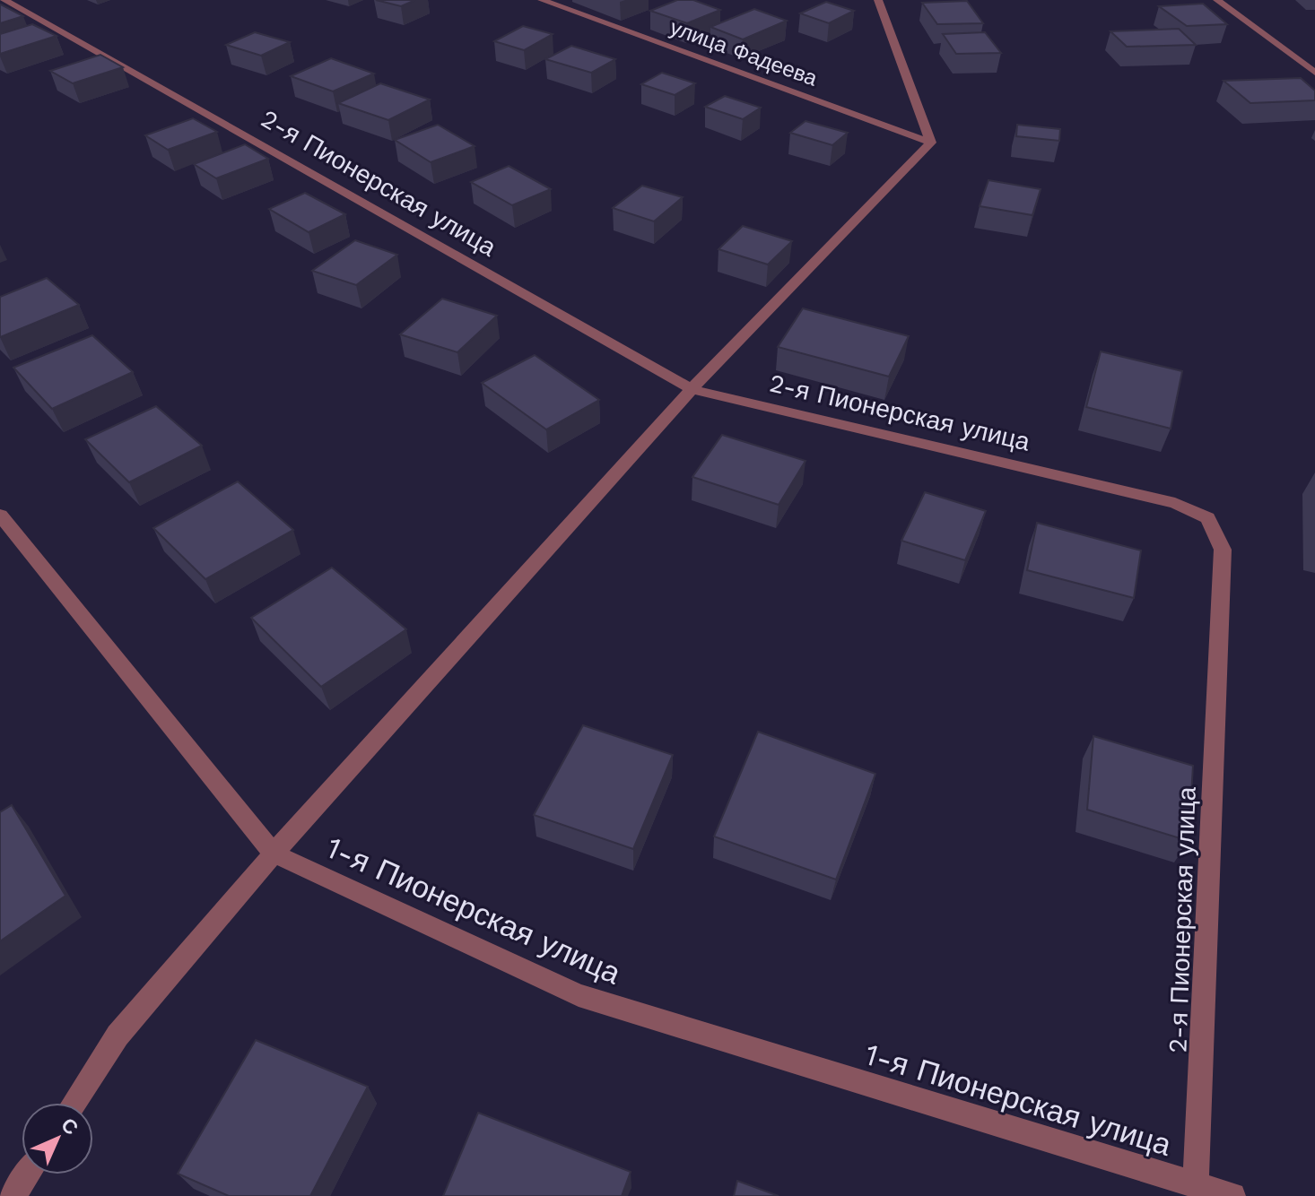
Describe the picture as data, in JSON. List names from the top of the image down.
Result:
{
  "streets": {
    "street": ["улица Фадеева", "2-я Пионерская улица", "1-я Пионерская улица"]
  },
  "crossings": [
    ["2-я Пионерская улица", "1-я Пионерская улица"]
  ],
  "north": "top right"
}
